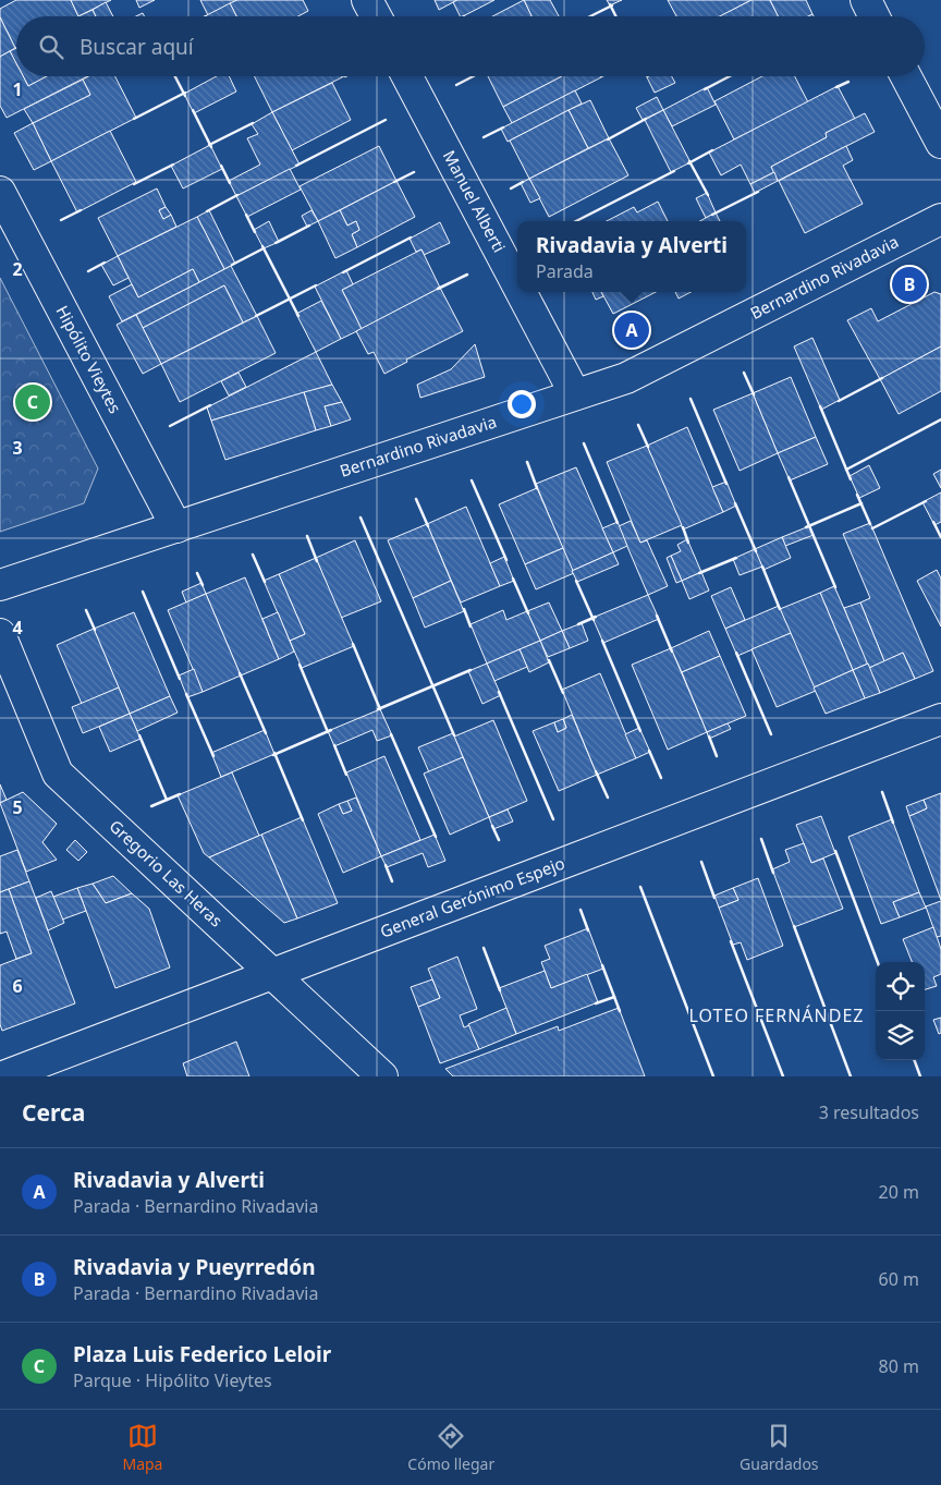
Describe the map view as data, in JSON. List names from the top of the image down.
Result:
{
  "streets": {
    "street": [
      "Manuel Alberti",
      "Bernardino Rivadavia",
      "Hipólito Vieytes",
      "Gregorio Las Heras",
      "General Gerónimo Espejo"
    ]
  },
  "crossings": [
    ["Manuel Alberti", "Bernardino Rivadavia"],
    ["Bernardino Rivadavia", "Hipólito Vieytes"],
    ["Gregorio Las Heras", "General Gerónimo Espejo"]
  ],
  "districts": ["LOTEO FERNÁNDEZ"],
  "page": {
    "search": "Buscar aquí",
    "popup": ["Rivadavia y Alverti", "Parada"],
    "pins": ["B", "A", "C"],
    "heading": ["Cerca", "3 resultados"],
    "list": [
      {
        "mark": "A",
        "name": "Rivadavia y Alverti",
        "note": "Parada · Bernardino Rivadavia",
        "value": "20 m"
      },
      {
        "mark": "B",
        "name": "Rivadavia y Pueyrredón",
        "note": "Parada · Bernardino Rivadavia",
        "value": "60 m"
      },
      {
        "mark": "C",
        "name": "Plaza Luis Federico Leloir",
        "note": "Parque · Hipólito Vieytes",
        "value": "80 m"
      }
    ],
    "nav": ["Mapa", "Cómo llegar", "Guardados"]
  },
  "grid": {
    "rows": [
      "1",
      "2",
      "3",
      "4",
      "5",
      "6"
    ]
  }
}
